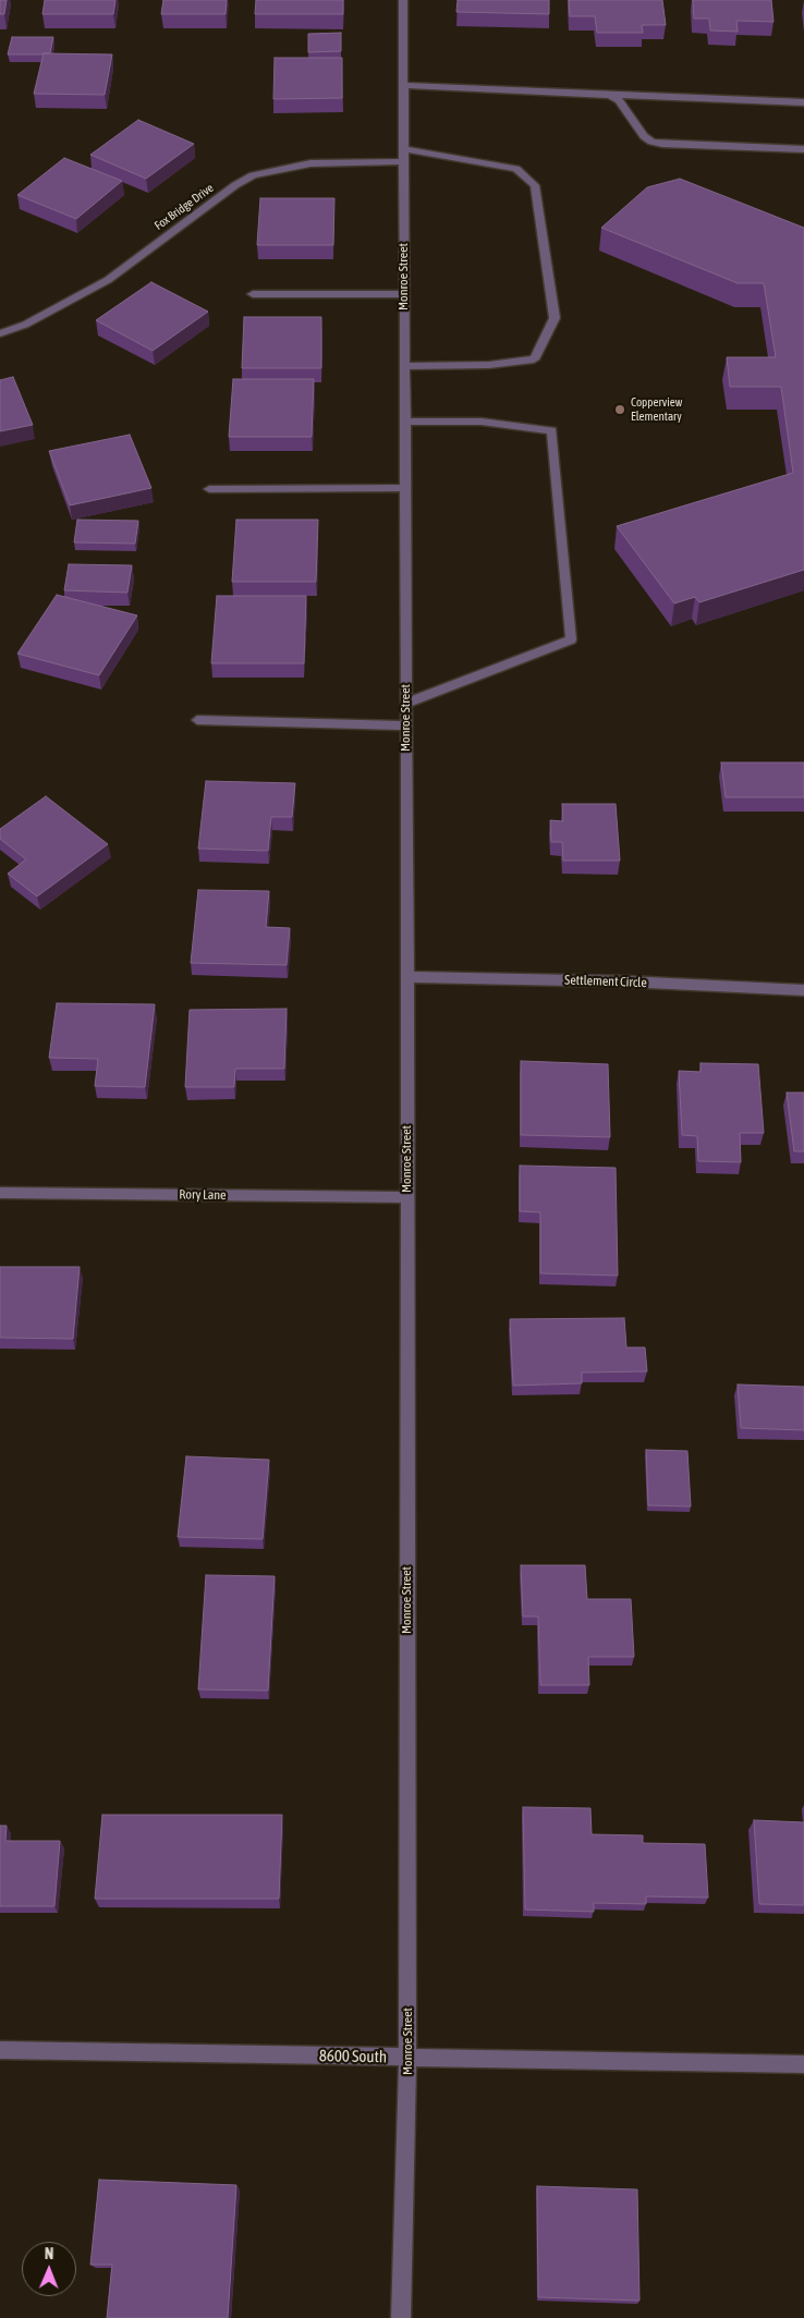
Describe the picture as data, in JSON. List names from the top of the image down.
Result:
{
  "streets": {
    "street": [
      "Fox Bridge Drive",
      "Monroe Street",
      "Settlement Circle",
      "Rory Lane",
      "8600 South"
    ]
  },
  "crossings": [
    ["Fox Bridge Drive", "Monroe Street"],
    ["Monroe Street", "Settlement Circle"],
    ["Monroe Street", "Rory Lane"],
    ["Monroe Street", "8600 South"]
  ],
  "places": ["Copperview Elementary"],
  "north": "top"
}
